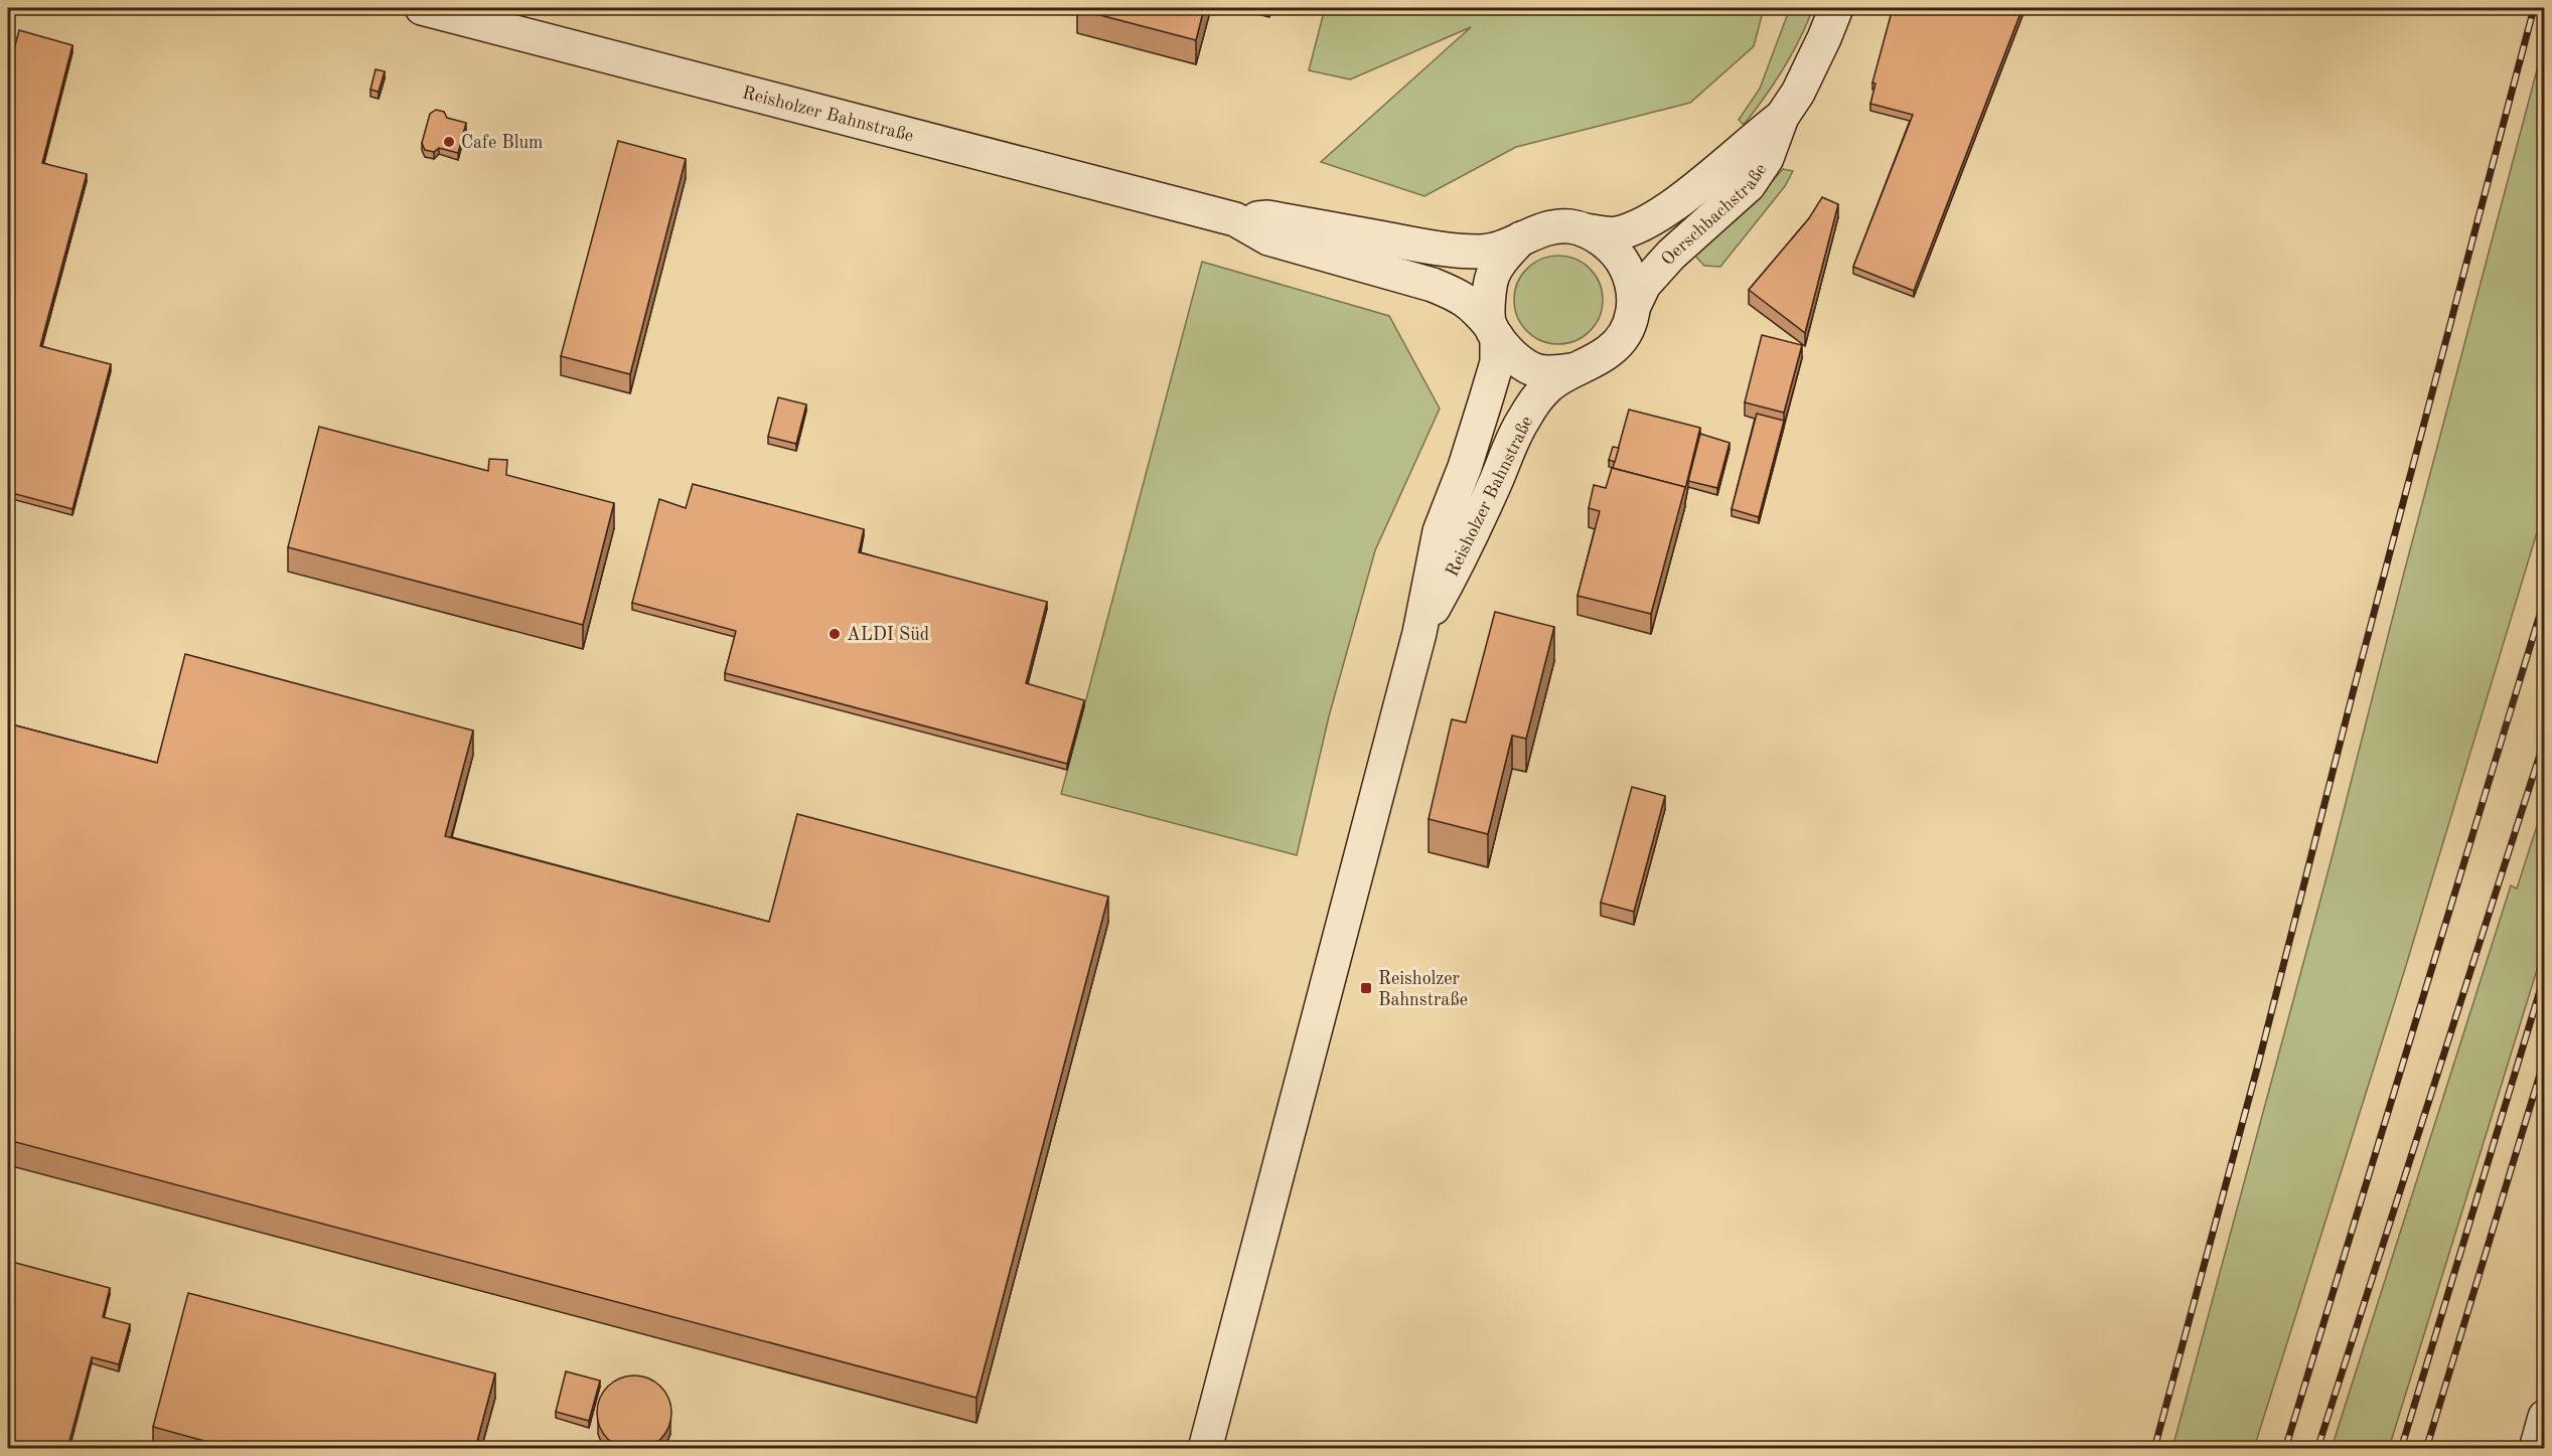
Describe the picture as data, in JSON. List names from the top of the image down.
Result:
{
  "streets": {
    "main road": ["Reisholzer Bahnstraße", "Oerschbachstraße"]
  },
  "crossings": [
    ["Reisholzer Bahnstraße", "Oerschbachstraße"]
  ],
  "places": {
    "other": ["Cafe Blum", "ALDI Süd"],
    "transit": ["Reisholzer Bahnstraße"]
  }
}
